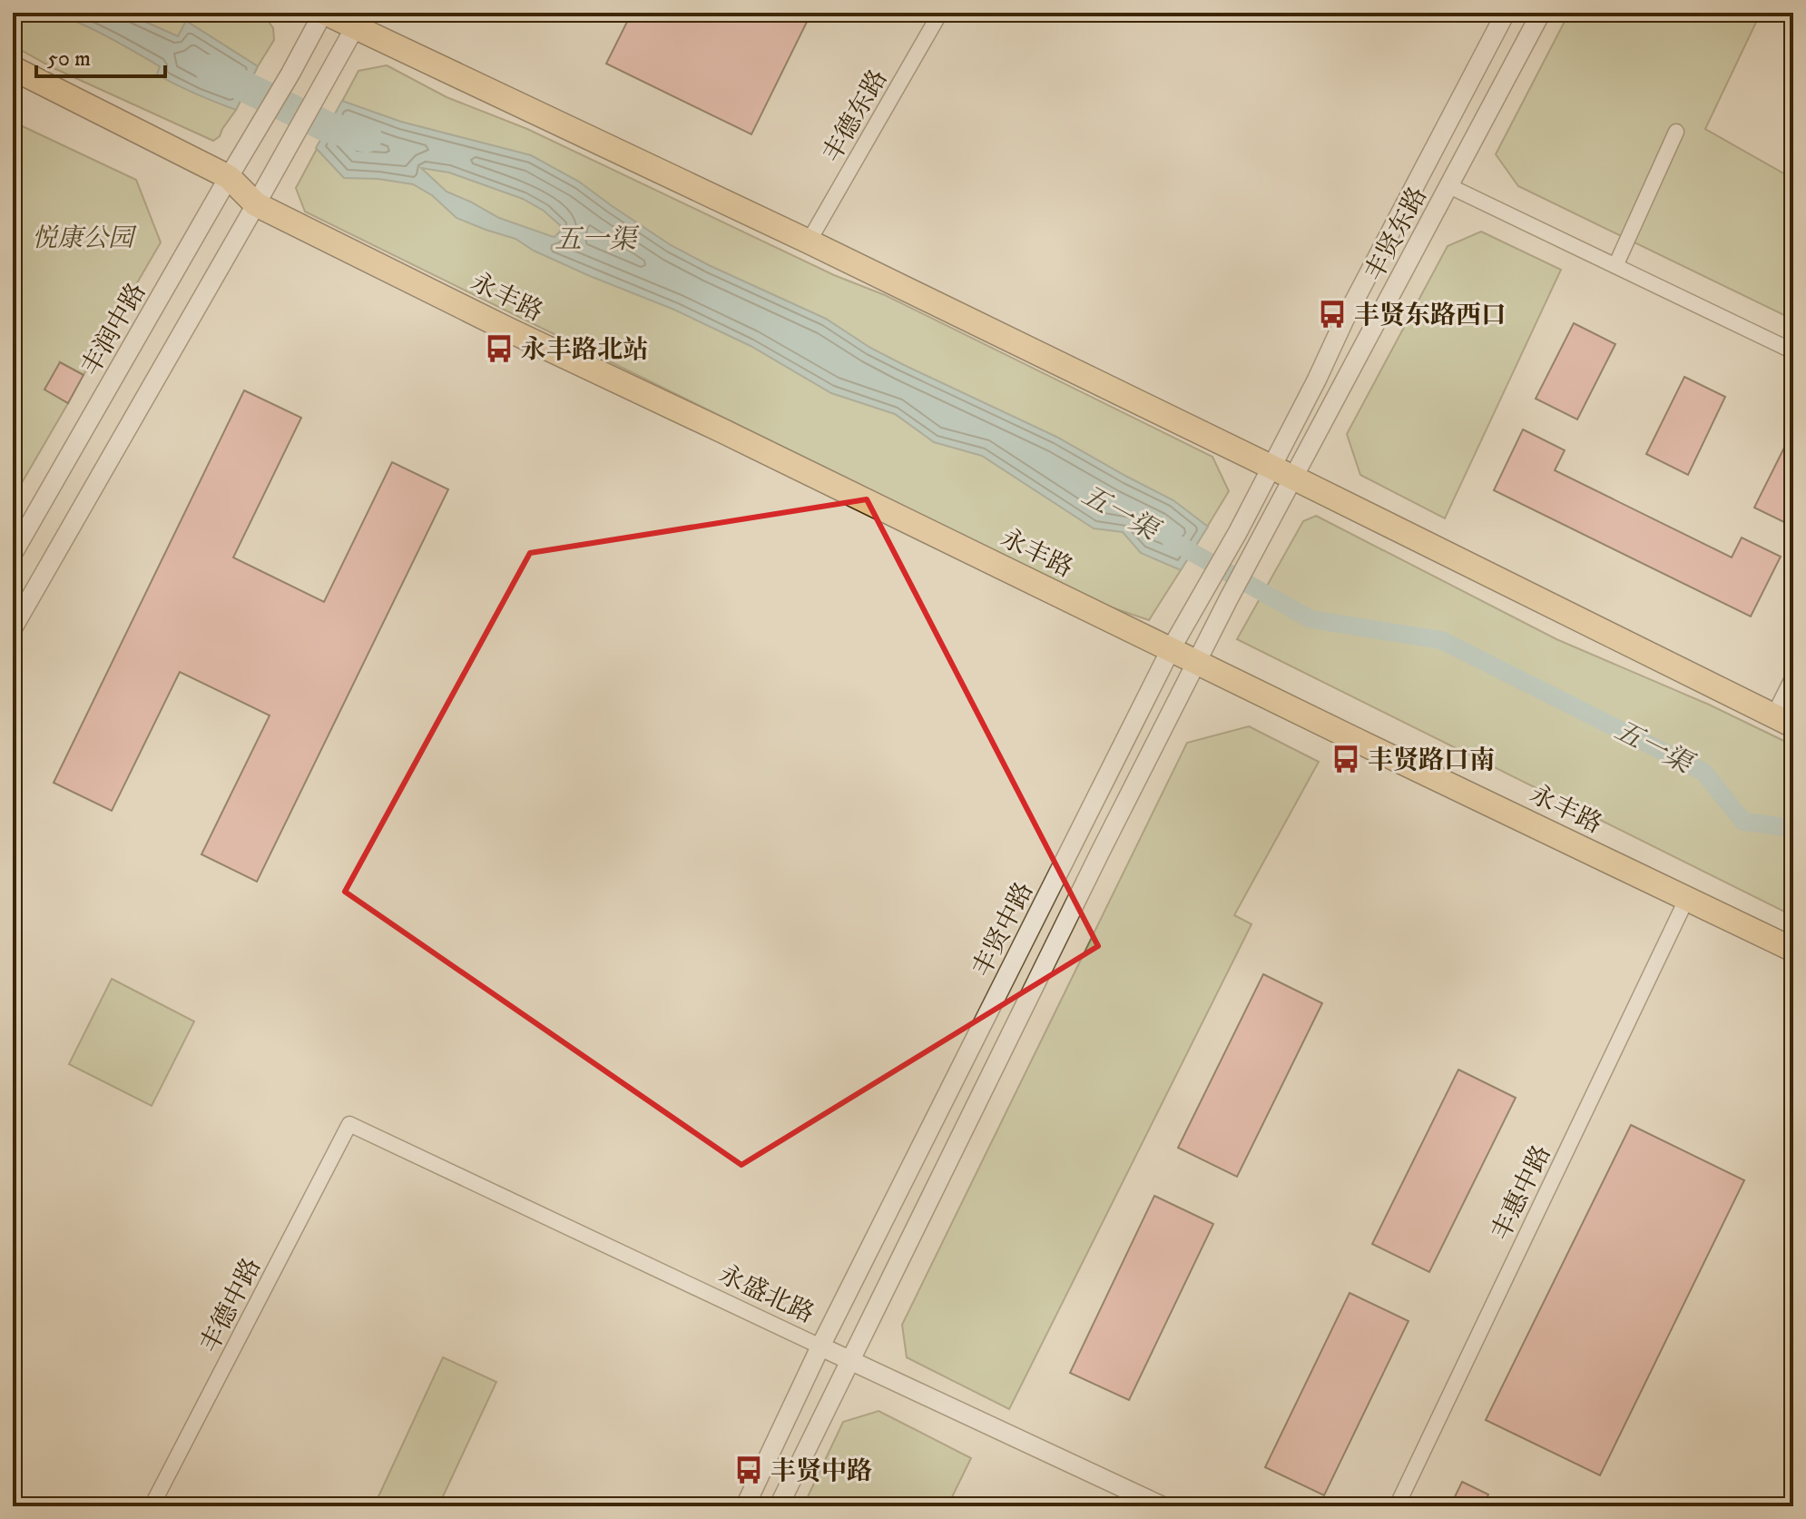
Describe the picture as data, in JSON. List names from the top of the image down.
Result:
{
  "streets": {
    "main road": ["永丰路"],
    "street": [
      "丰德东路",
      "丰贤东路",
      "丰润中路",
      "丰贤中路",
      "丰惠中路",
      "永盛北路",
      "丰德中路"
    ]
  },
  "crossings": [
    ["丰贤东路", "丰贤中路"],
    ["永丰路", "丰润中路"],
    ["永丰路", "丰贤中路"],
    ["永丰路", "丰惠中路"],
    ["丰贤中路", "永盛北路"],
    ["永盛北路", "丰德中路"]
  ],
  "water": ["五一渠"],
  "parks": ["悦康公园"],
  "places": {
    "bus stop": [
      "丰贤东路西口",
      "永丰路北站",
      "丰贤路口南",
      "丰贤中路"
    ]
  },
  "scale_bar": "50 m"
}
